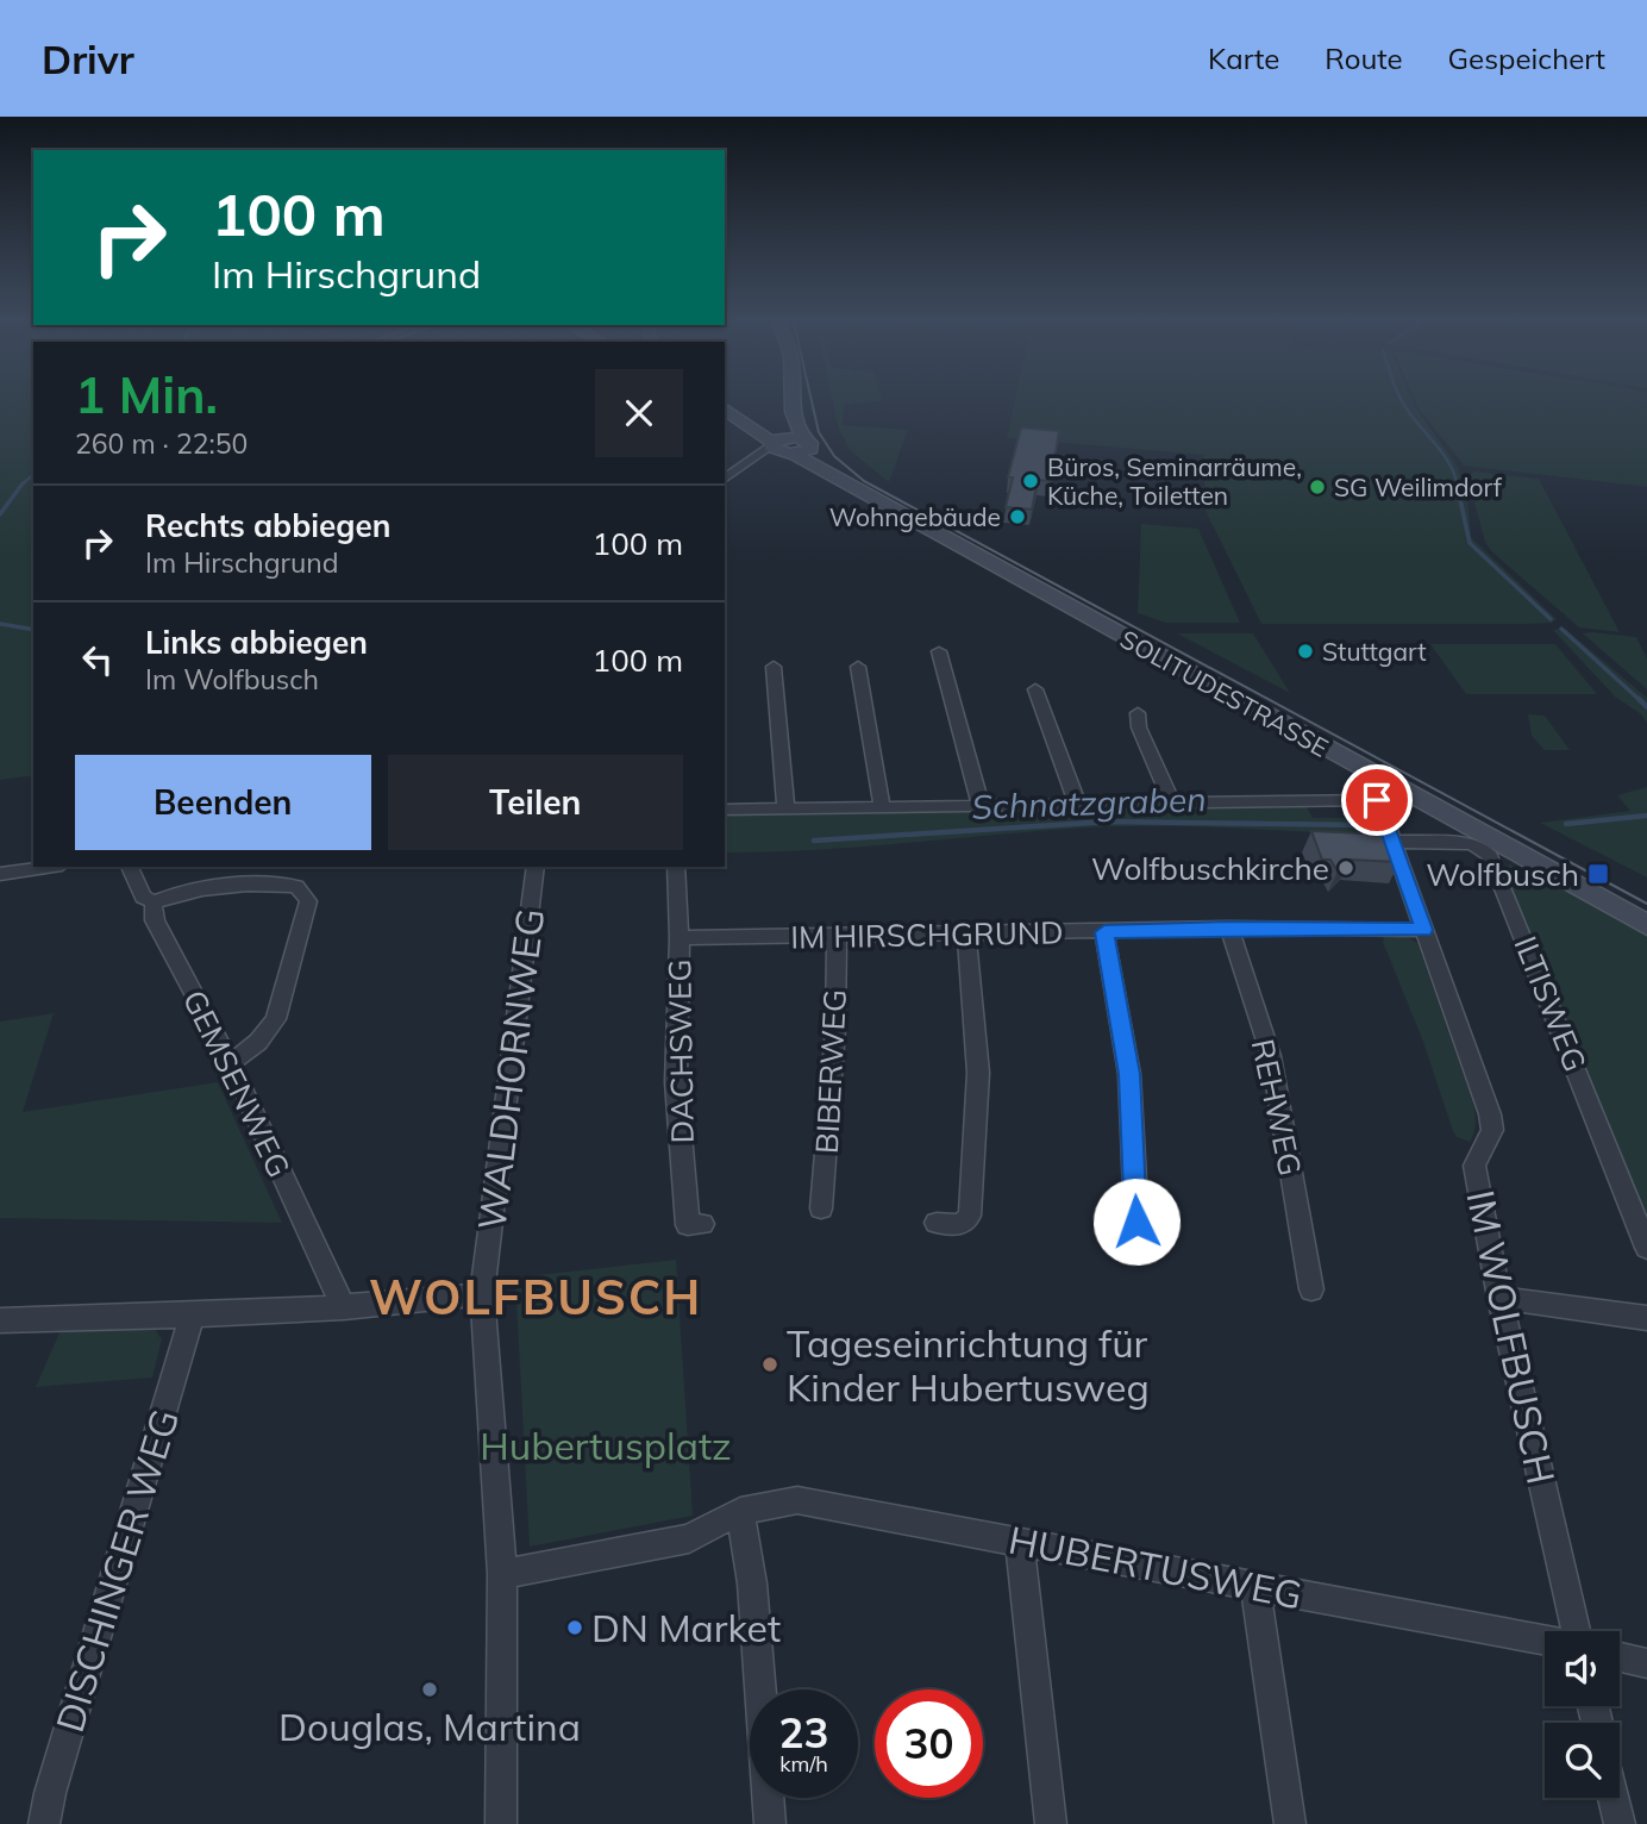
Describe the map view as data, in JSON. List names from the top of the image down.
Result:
{
  "streets": {
    "main road": ["SOLITUDESTRASSE"],
    "street": [
      "IM HIRSCHGRUND",
      "ILTISWEG",
      "DACHSWEG",
      "WALDHORNWEG",
      "BIBERWEG",
      "GEMSENWEG",
      "REHWEG",
      "IM WOLFBUSCH",
      "HUBERTUSWEG",
      "DISCHINGER WEG"
    ]
  },
  "crossings": [
    ["SOLITUDESTRASSE", "IM WOLFBUSCH"],
    ["IM HIRSCHGRUND", "DACHSWEG"],
    ["IM HIRSCHGRUND", "BIBERWEG"],
    ["IM HIRSCHGRUND", "REHWEG"],
    ["IM HIRSCHGRUND", "IM WOLFBUSCH"],
    ["ILTISWEG", "IM WOLFBUSCH"]
  ],
  "districts": ["WOLFBUSCH"],
  "water": ["Schnatzgraben"],
  "parks": ["Hubertusplatz"],
  "places": {
    "other": [
      "Büros, Seminarräume, Küche, Toiletten",
      "SG Weilimdorf",
      "Wohngebäude",
      "Stuttgart",
      "Wolfbuschkirche",
      "Tageseinrichtung für Kinder Hubertusweg",
      "DN Market",
      "Douglas, Martina"
    ],
    "transit": ["Wolfbusch"]
  },
  "page": {
    "header": "Drivr",
    "nav": ["Karte", "Route", "Gespeichert"],
    "turn": ["100 m", "Im Hirschgrund"],
    "heading": ["1 Min.", "260 m · 22:50"],
    "list": [
      {
        "name": "Rechts abbiegen",
        "note": "Im Hirschgrund",
        "value": "100 m"
      },
      {
        "name": "Links abbiegen",
        "note": "Im Wolfbusch",
        "value": "100 m"
      }
    ],
    "buttons": ["Beenden", "Teilen"],
    "speed": "23 km/h",
    "limit": "30"
  }
}
